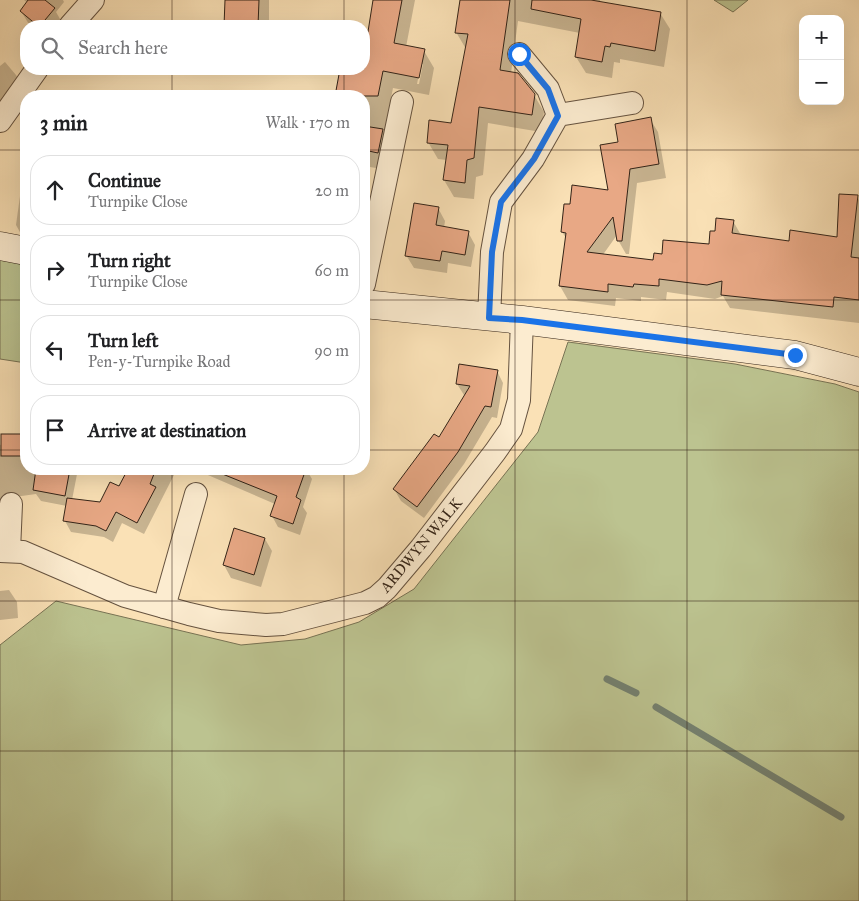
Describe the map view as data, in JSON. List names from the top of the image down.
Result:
{
  "streets": {
    "street": ["ARDWYN WALK"]
  },
  "page": {
    "map_buttons": ["+", "−"],
    "search": "Search here",
    "heading": ["3 min", "Walk · 170 m"],
    "list": [
      ["Continue", "Turnpike Close", "20 m"],
      ["Turn right", "Turnpike Close", "60 m"],
      ["Turn left", "Pen-y-Turnpike Road", "90 m"],
      "Arrive at destination"
    ]
  }
}
